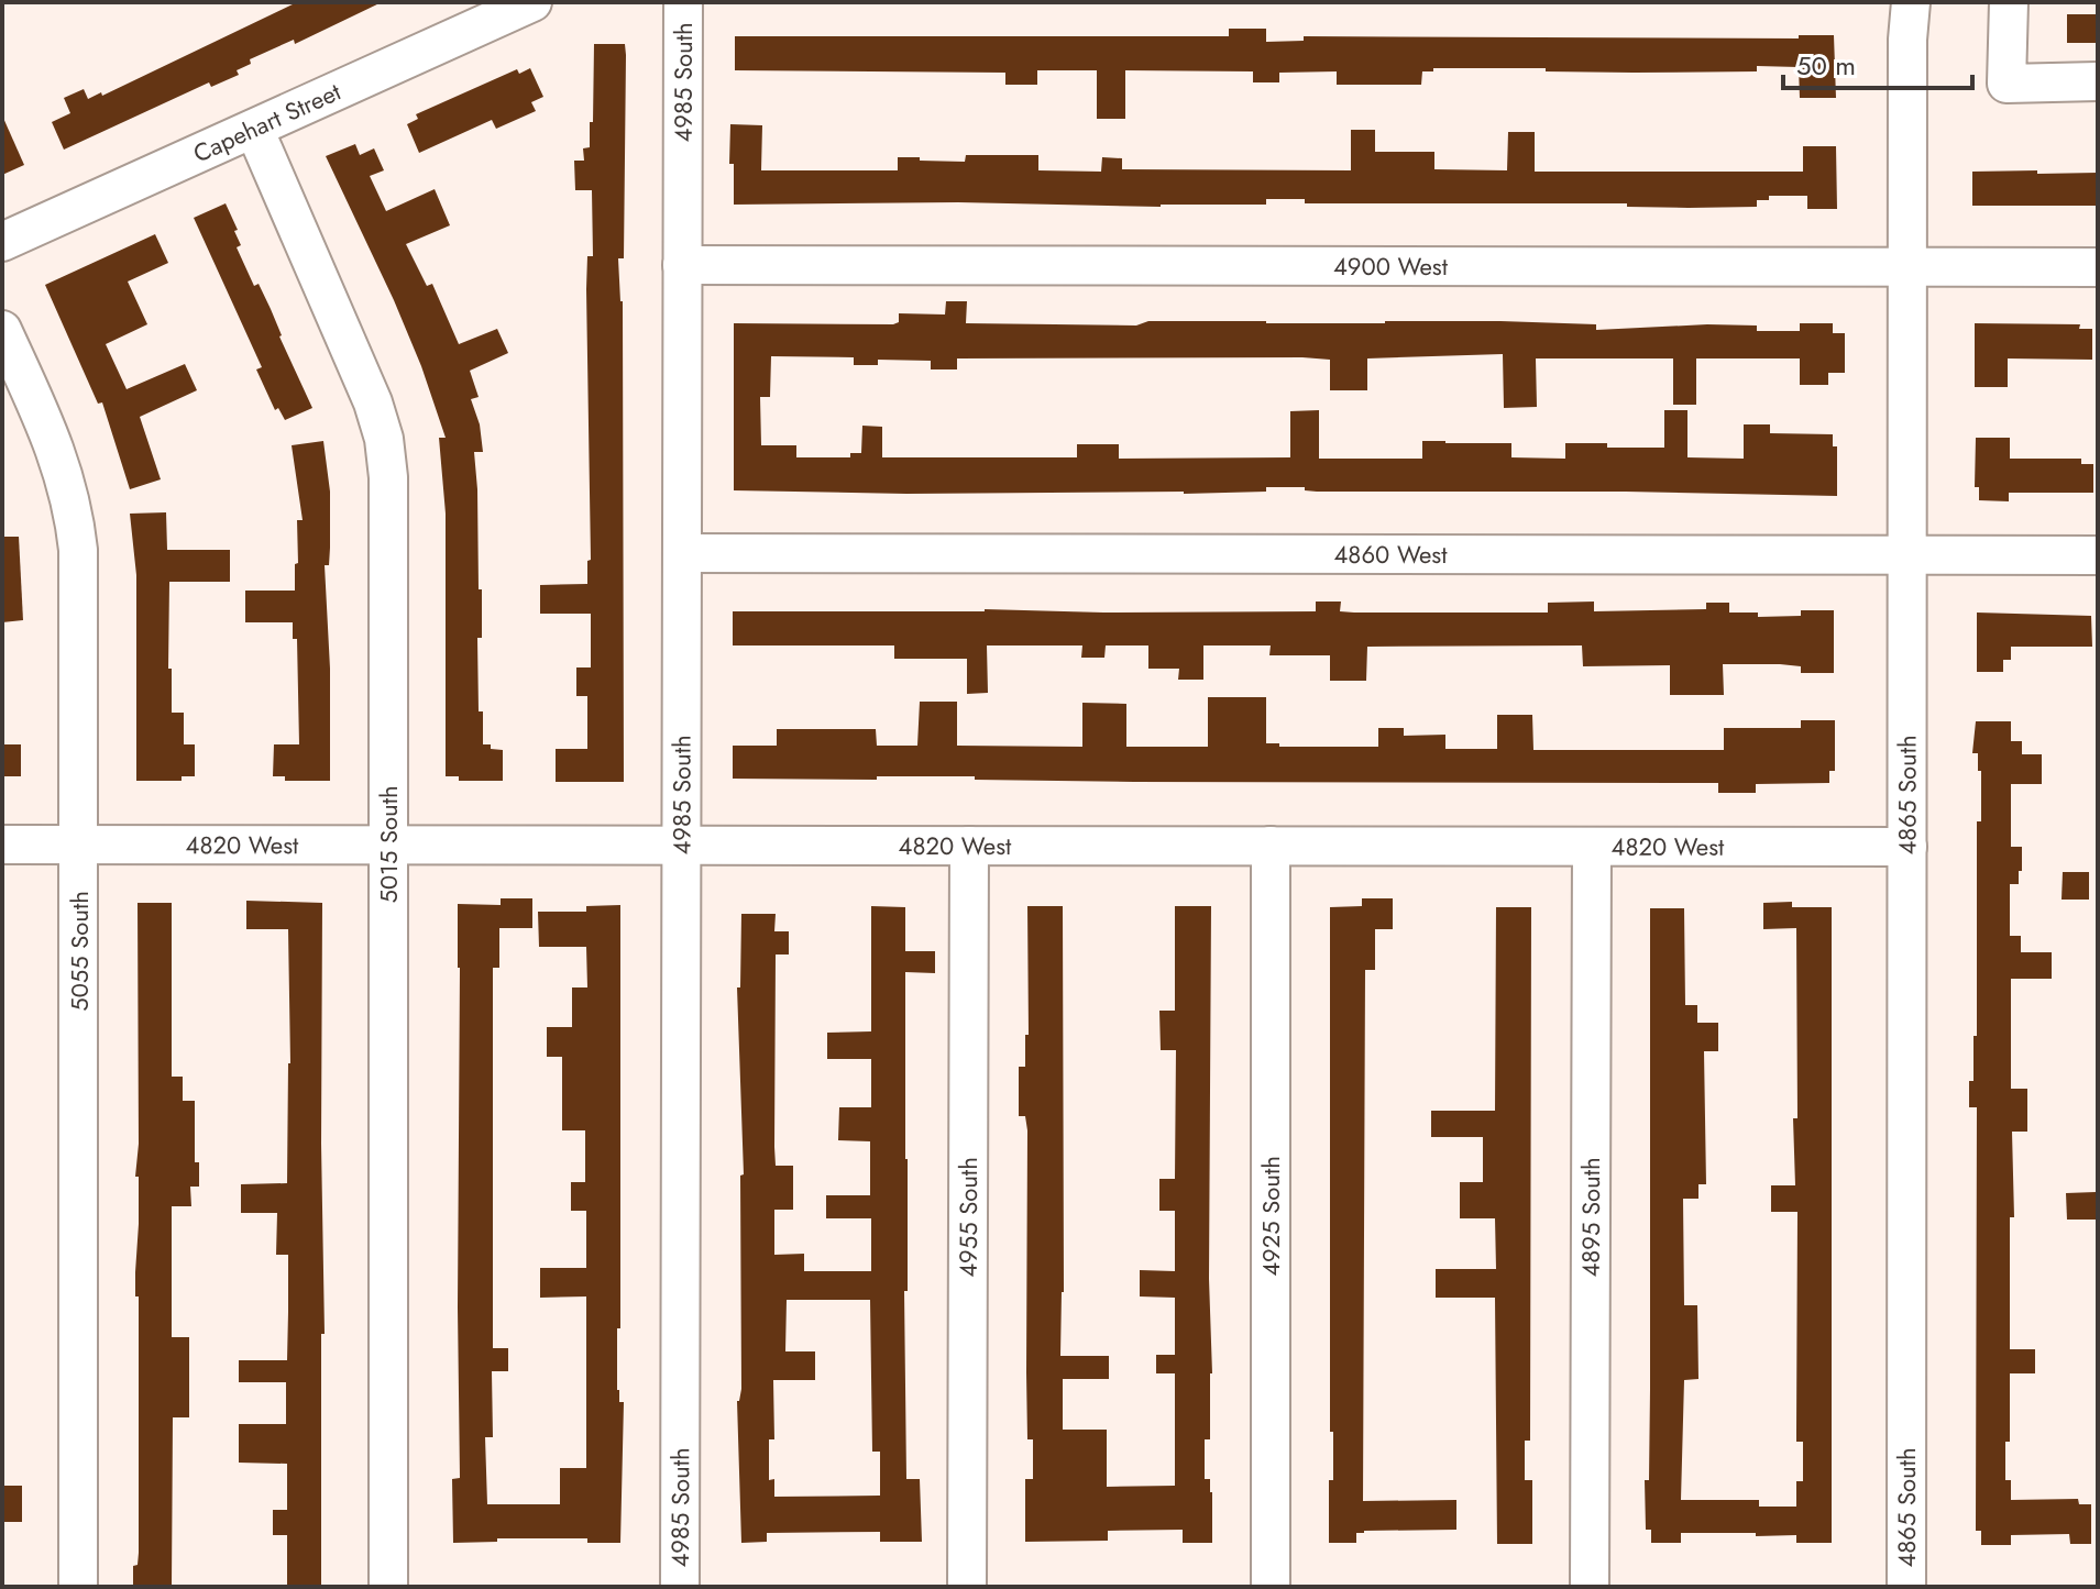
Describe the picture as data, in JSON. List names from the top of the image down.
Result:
{
  "streets": {
    "street": [
      "4985 South",
      "Capehart Street",
      "4900 West",
      "4860 West",
      "4865 South",
      "4820 West",
      "5015 South",
      "5055 South",
      "4955 South",
      "4925 South",
      "4895 South"
    ]
  },
  "crossings": [
    ["4985 South", "4900 West"],
    ["4985 South", "4860 West"],
    ["4985 South", "4820 West"],
    ["Capehart Street", "5015 South"],
    ["4900 West", "4865 South"],
    ["4860 West", "4865 South"],
    ["4865 South", "4820 West"],
    ["4820 West", "5015 South"],
    ["4820 West", "5055 South"],
    ["4820 West", "4955 South"],
    ["4820 West", "4925 South"],
    ["4820 West", "4895 South"]
  ],
  "scale_bar": "50 m"
}
